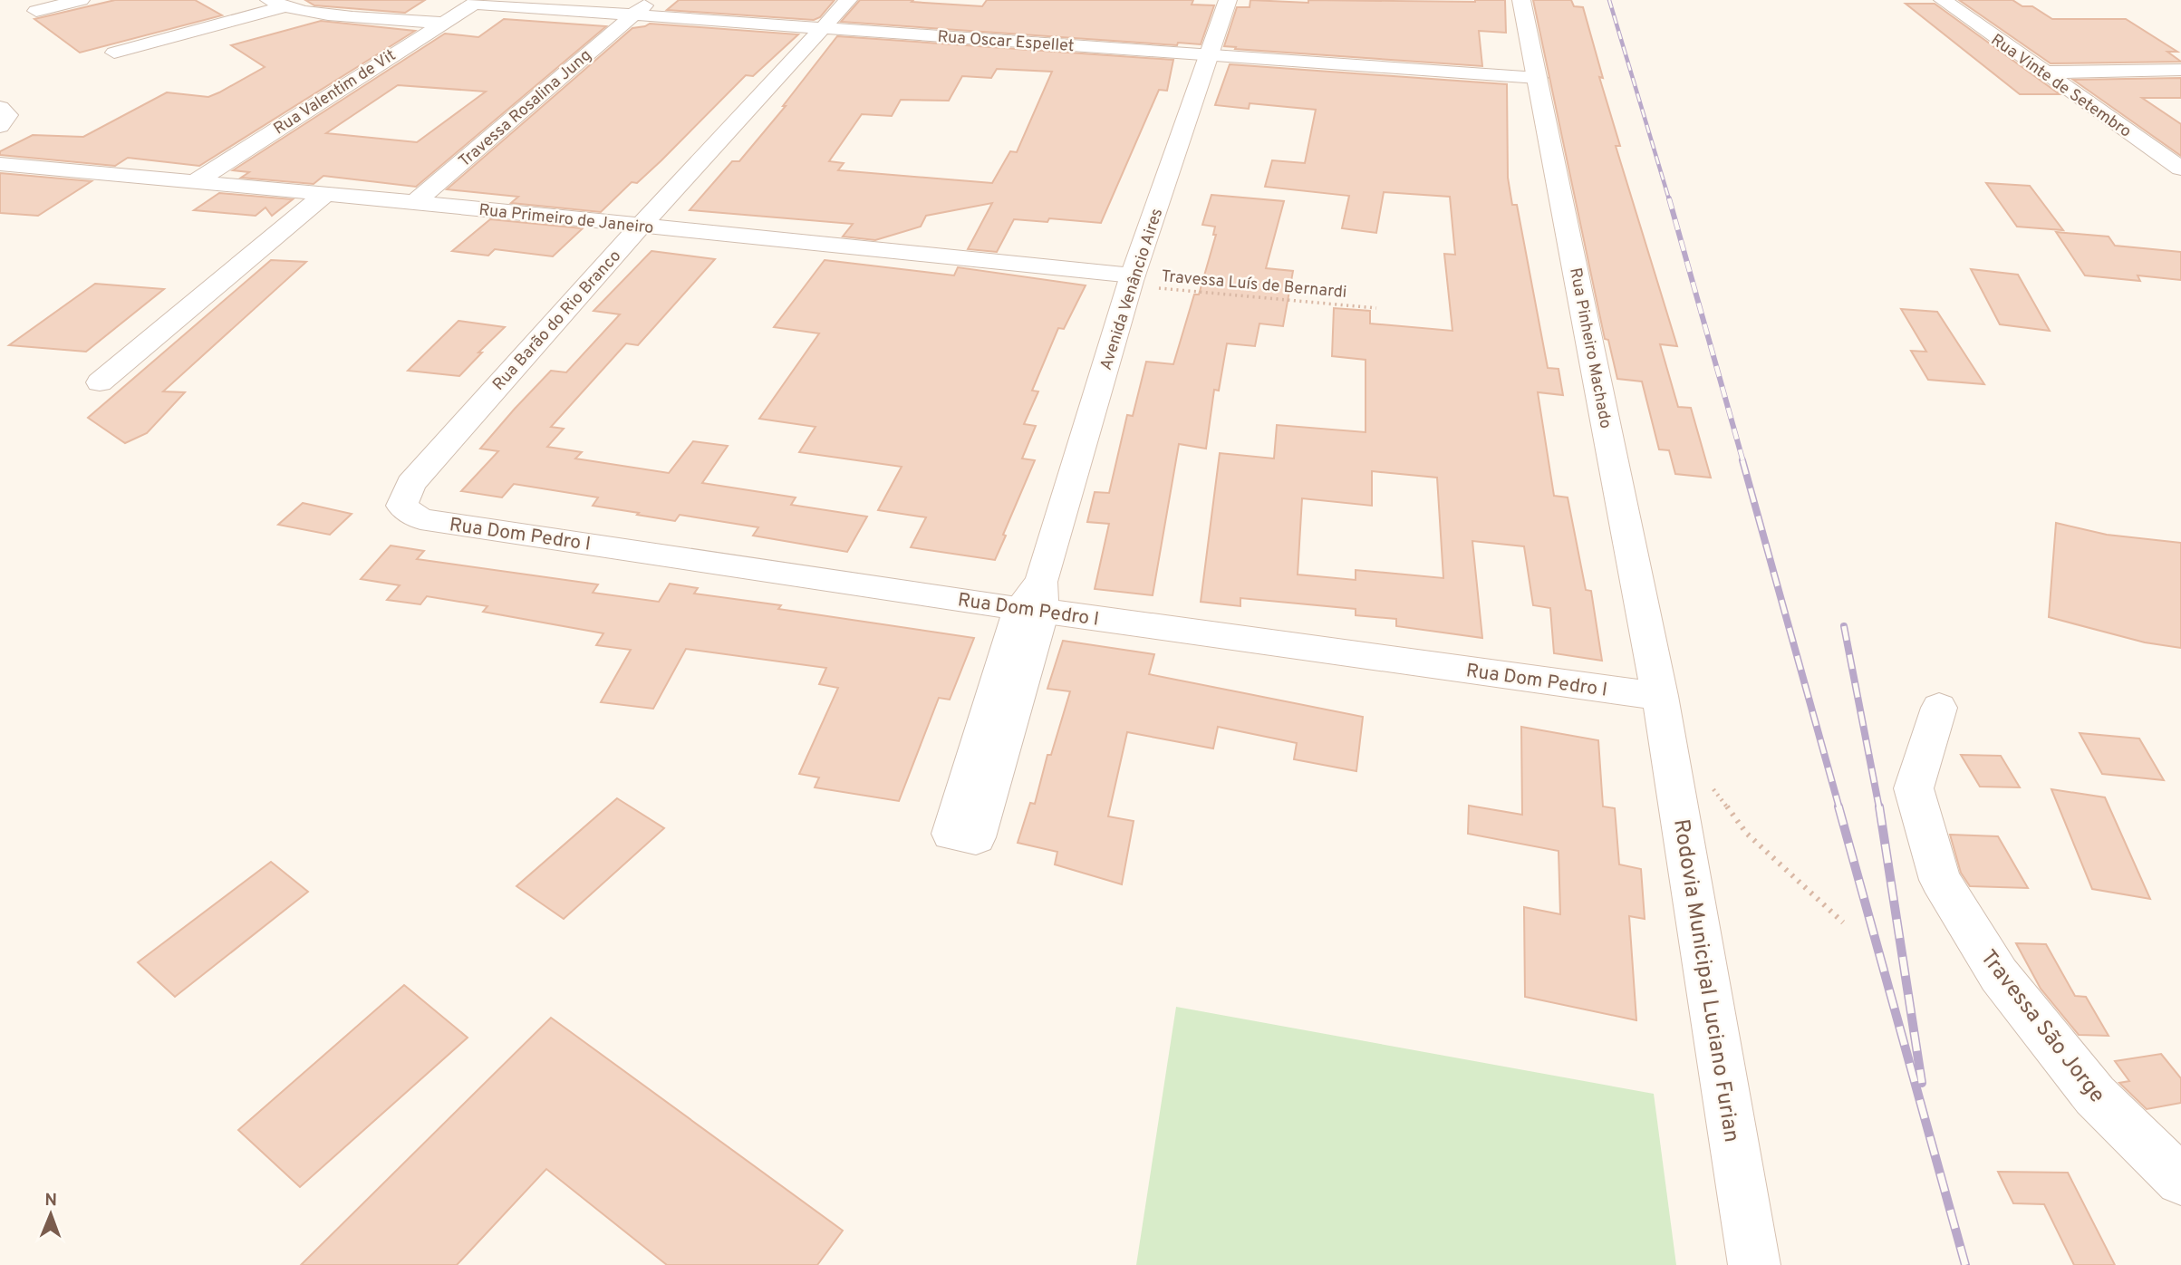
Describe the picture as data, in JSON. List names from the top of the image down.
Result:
{
  "streets": {
    "street": [
      "Rua Oscar Espellet",
      "Rua Vinte de Setembro",
      "Rua Valentim de Vit",
      "Travessa Rosalina Jung",
      "Rua Primeiro de Janeiro",
      "Avenida Venâncio Aires",
      "Rua Barão do Rio Branco",
      "Rua Pinheiro Machado",
      "Rua Dom Pedro I",
      "Rodovia Municipal Luciano Furian",
      "Travessa São Jorge"
    ],
    "path": ["Travessa Luís de Bernardi"]
  },
  "crossings": [
    ["Rua Oscar Espellet", "Rua Valentim de Vit"],
    ["Rua Oscar Espellet", "Travessa Rosalina Jung"],
    ["Rua Oscar Espellet", "Avenida Venâncio Aires"],
    ["Rua Oscar Espellet", "Rua Barão do Rio Branco"],
    ["Rua Oscar Espellet", "Rua Pinheiro Machado"],
    ["Rua Valentim de Vit", "Rua Primeiro de Janeiro"],
    ["Travessa Rosalina Jung", "Rua Primeiro de Janeiro"],
    ["Rua Primeiro de Janeiro", "Travessa Luís de Bernardi"],
    ["Rua Primeiro de Janeiro", "Avenida Venâncio Aires"],
    ["Rua Primeiro de Janeiro", "Rua Barão do Rio Branco"],
    ["Travessa Luís de Bernardi", "Avenida Venâncio Aires"],
    ["Avenida Venâncio Aires", "Rua Dom Pedro I"],
    ["Rua Barão do Rio Branco", "Rua Dom Pedro I"],
    ["Rua Pinheiro Machado", "Rua Dom Pedro I"],
    ["Rua Pinheiro Machado", "Rodovia Municipal Luciano Furian"],
    ["Rua Dom Pedro I", "Rodovia Municipal Luciano Furian"]
  ],
  "north": "top"
}
